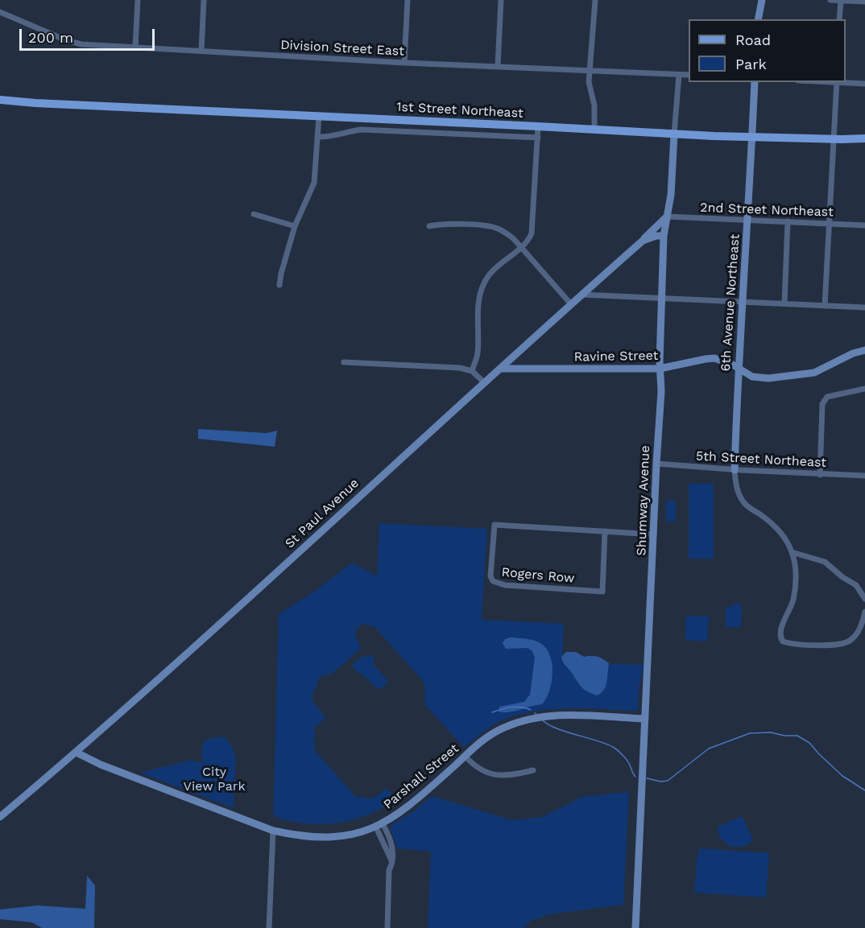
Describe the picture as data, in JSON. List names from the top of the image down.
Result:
{
  "streets": {
    "main road": ["1st Street Northeast"],
    "street": [
      "Division Street East",
      "2nd Street Northeast",
      "6th Avenue Northeast",
      "Ravine Street",
      "5th Street Northeast",
      "Shumway Avenue",
      "St Paul Avenue",
      "Rogers Row",
      "Parshall Street"
    ]
  },
  "crossings": [
    ["Division Street East", "Shumway Avenue"],
    ["1st Street Northeast", "6th Avenue Northeast"],
    ["1st Street Northeast", "Shumway Avenue"],
    ["2nd Street Northeast", "6th Avenue Northeast"],
    ["2nd Street Northeast", "Shumway Avenue"],
    ["6th Avenue Northeast", "Ravine Street"],
    ["6th Avenue Northeast", "5th Street Northeast"],
    ["Ravine Street", "Shumway Avenue"],
    ["Ravine Street", "St Paul Avenue"],
    ["5th Street Northeast", "Shumway Avenue"],
    ["Shumway Avenue", "St Paul Avenue"],
    ["Shumway Avenue", "Parshall Street"],
    ["St Paul Avenue", "Parshall Street"]
  ],
  "parks": ["City View Park"],
  "legend": ["Road", "Park"],
  "scale_bar": "200 m"
}
